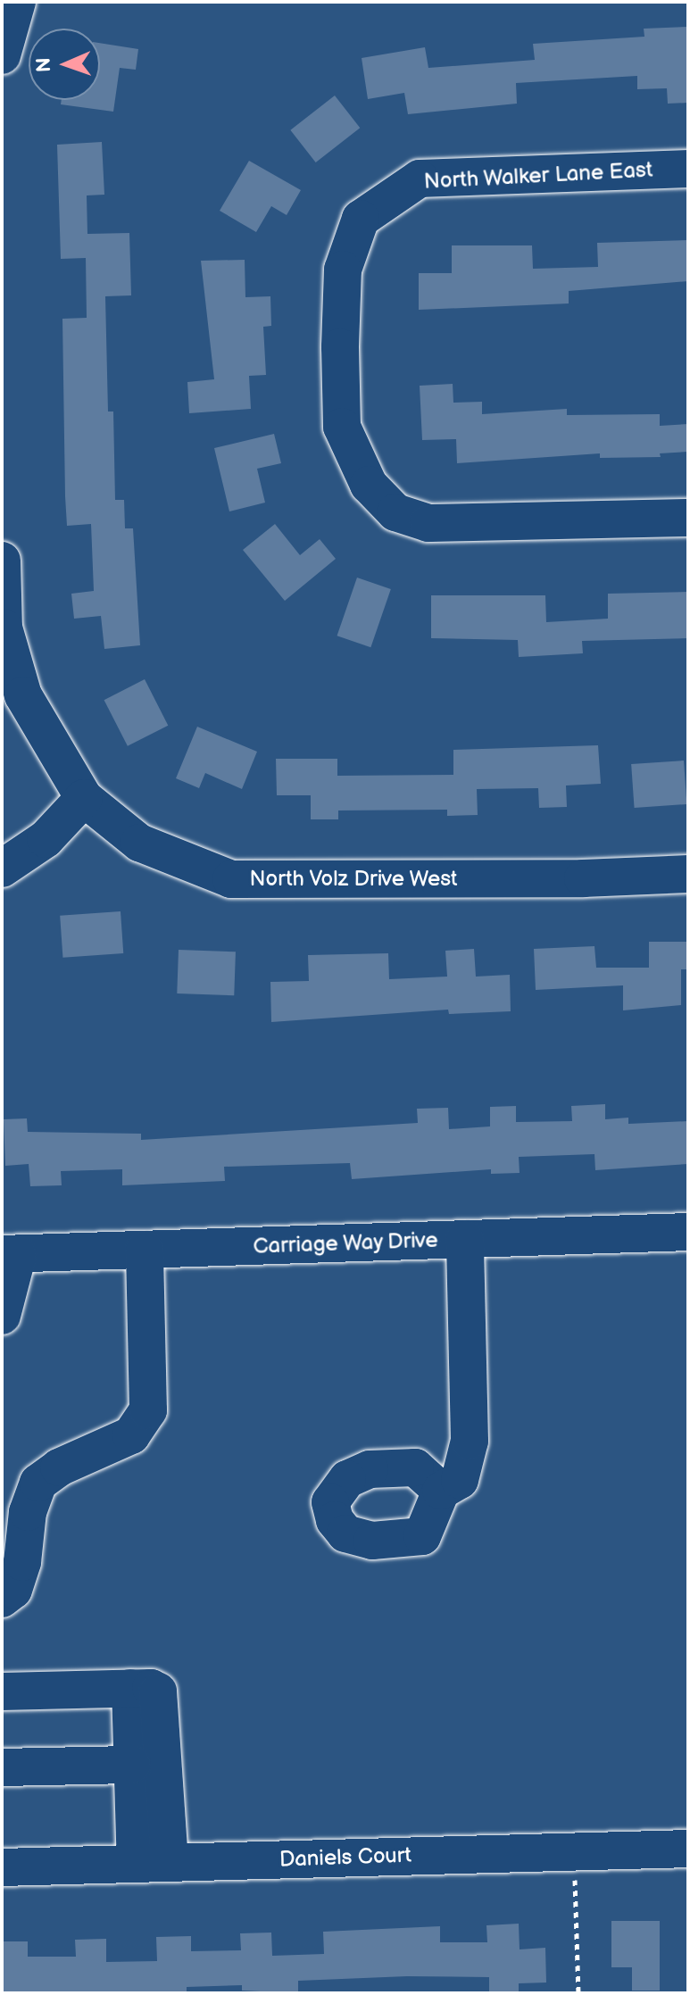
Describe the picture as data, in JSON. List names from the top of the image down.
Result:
{
  "streets": {
    "street": [
      "North Walker Lane East",
      "North Volz Drive West",
      "Carriage Way Drive",
      "Daniels Court"
    ]
  },
  "north": "left"
}
